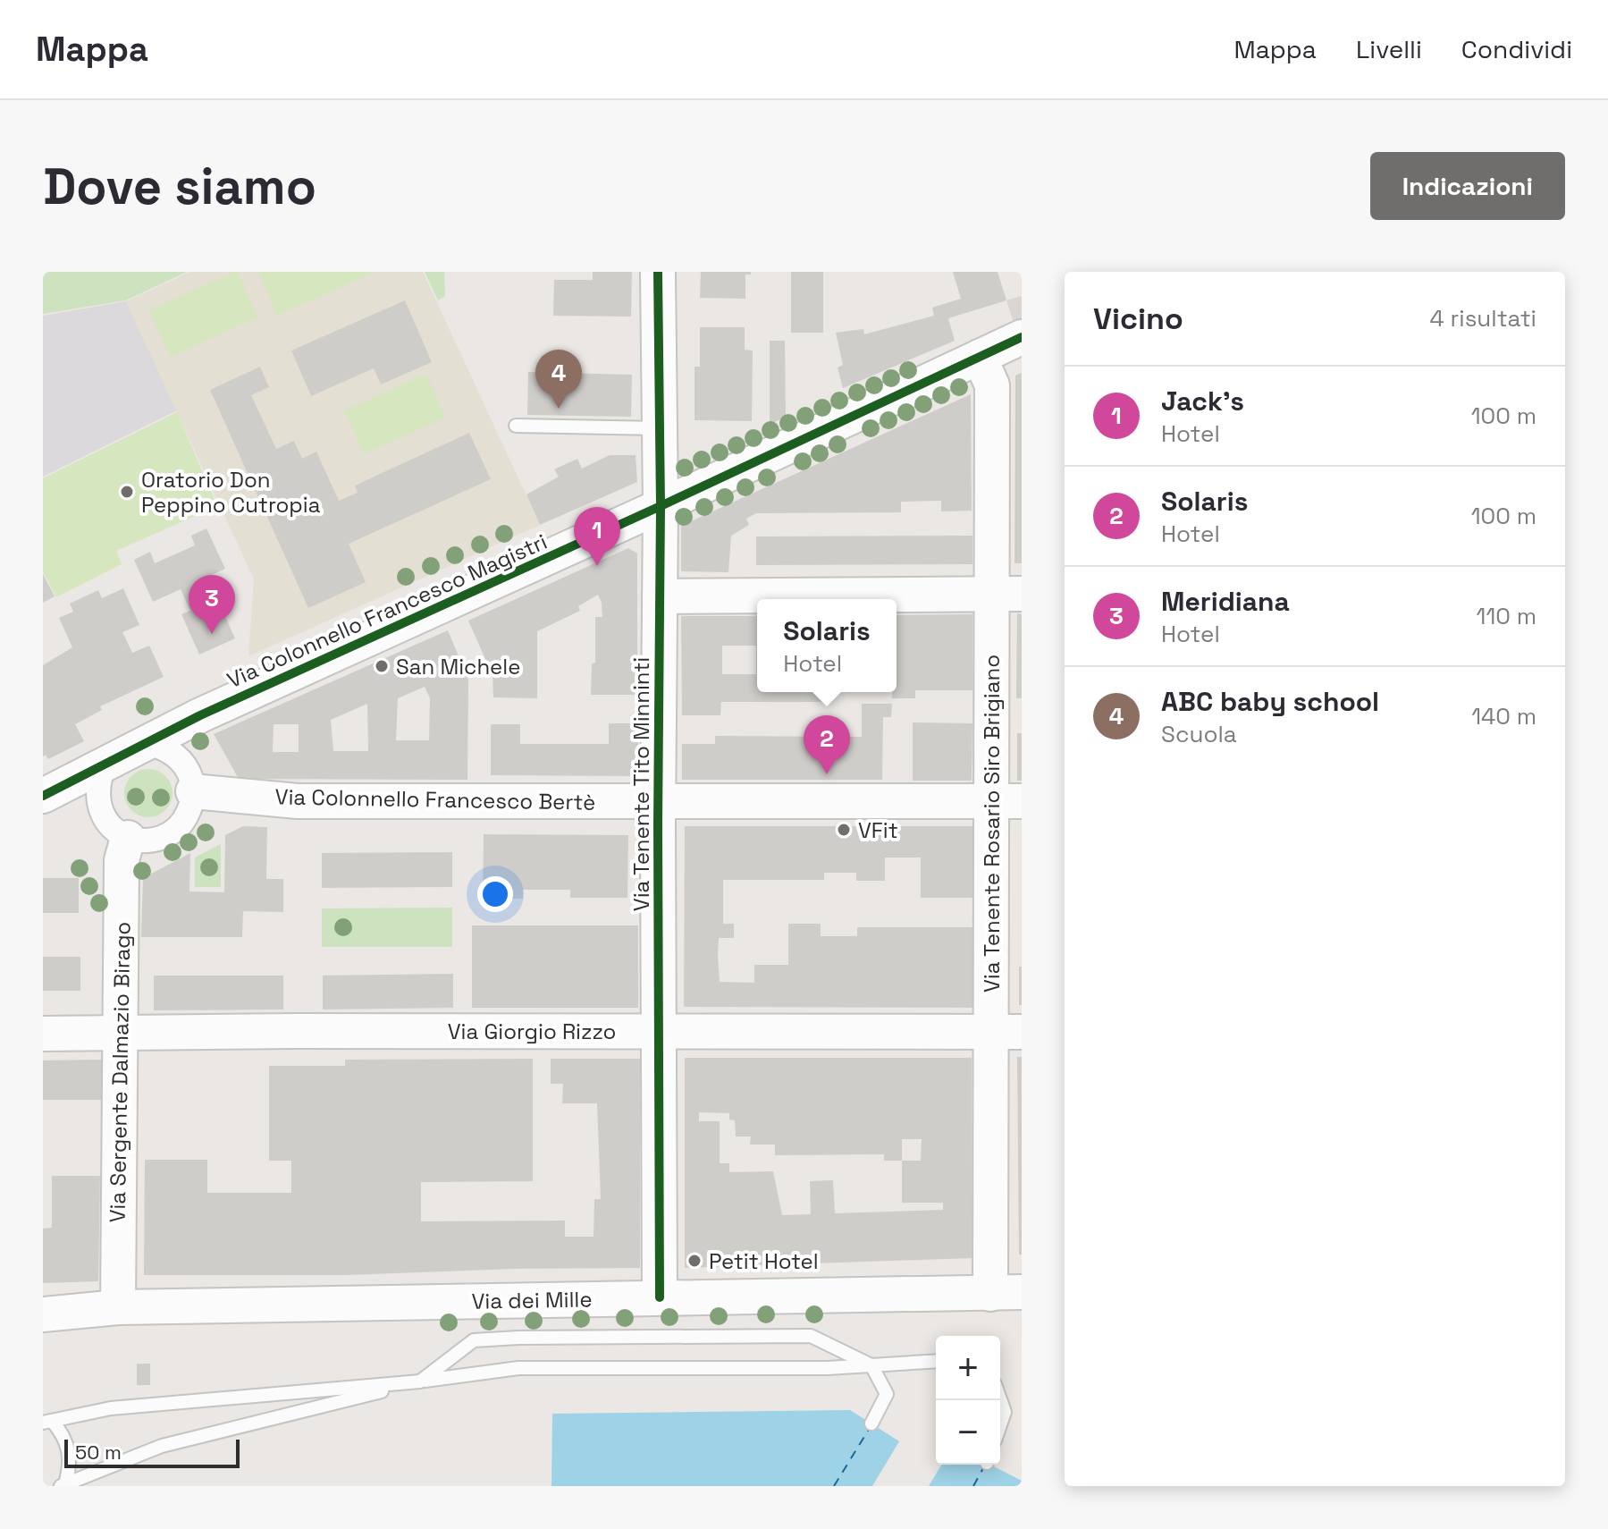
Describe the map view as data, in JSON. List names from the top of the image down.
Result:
{
  "streets": {
    "street": [
      "Via Colonnello Francesco Magistri",
      "Via Tenente Tito Minninti",
      "Via Colonnello Francesco Bertè",
      "Via Tenente Rosario Siro Brigiano",
      "Via Giorgio Rizzo",
      "Via Sergente Dalmazio Birago",
      "Via dei Mille"
    ]
  },
  "crossings": [
    ["Via Colonnello Francesco Magistri", "Via Tenente Tito Minninti"],
    ["Via Colonnello Francesco Magistri", "Via Colonnello Francesco Bertè"],
    ["Via Colonnello Francesco Magistri", "Via Tenente Rosario Siro Brigiano"],
    ["Via Colonnello Francesco Magistri", "Via Sergente Dalmazio Birago"],
    ["Via Tenente Tito Minninti", "Via Colonnello Francesco Bertè"],
    ["Via Tenente Tito Minninti", "Via Giorgio Rizzo"],
    ["Via Tenente Tito Minninti", "Via dei Mille"],
    ["Via Colonnello Francesco Bertè", "Via Tenente Rosario Siro Brigiano"],
    ["Via Colonnello Francesco Bertè", "Via Sergente Dalmazio Birago"],
    ["Via Tenente Rosario Siro Brigiano", "Via Giorgio Rizzo"],
    ["Via Tenente Rosario Siro Brigiano", "Via dei Mille"],
    ["Via Giorgio Rizzo", "Via Sergente Dalmazio Birago"],
    ["Via Sergente Dalmazio Birago", "Via dei Mille"]
  ],
  "places": [
    "Oratorio Don Peppino Cutropia",
    "San Michele",
    "VFit",
    "Petit Hotel"
  ],
  "scale_bar": "50 m",
  "page": {
    "header": "Mappa",
    "nav": ["Mappa", "Livelli", "Condividi"],
    "buttons": "Indicazioni",
    "title": "Dove siamo",
    "heading": ["Vicino", "4 risultati"],
    "pins": [
      "4",
      "1",
      "3",
      "2"
    ],
    "list": [
      {
        "mark": "1",
        "name": "Jack's",
        "note": "Hotel",
        "value": "100 m"
      },
      {
        "mark": "2",
        "name": "Solaris",
        "note": "Hotel",
        "value": "100 m"
      },
      {
        "mark": "3",
        "name": "Meridiana",
        "note": "Hotel",
        "value": "110 m"
      },
      {
        "mark": "4",
        "name": "ABC baby school",
        "note": "Scuola",
        "value": "140 m"
      }
    ],
    "popup": ["Solaris", "Hotel"],
    "map_buttons": ["+", "−"],
    "scale": "50 m"
  }
}
